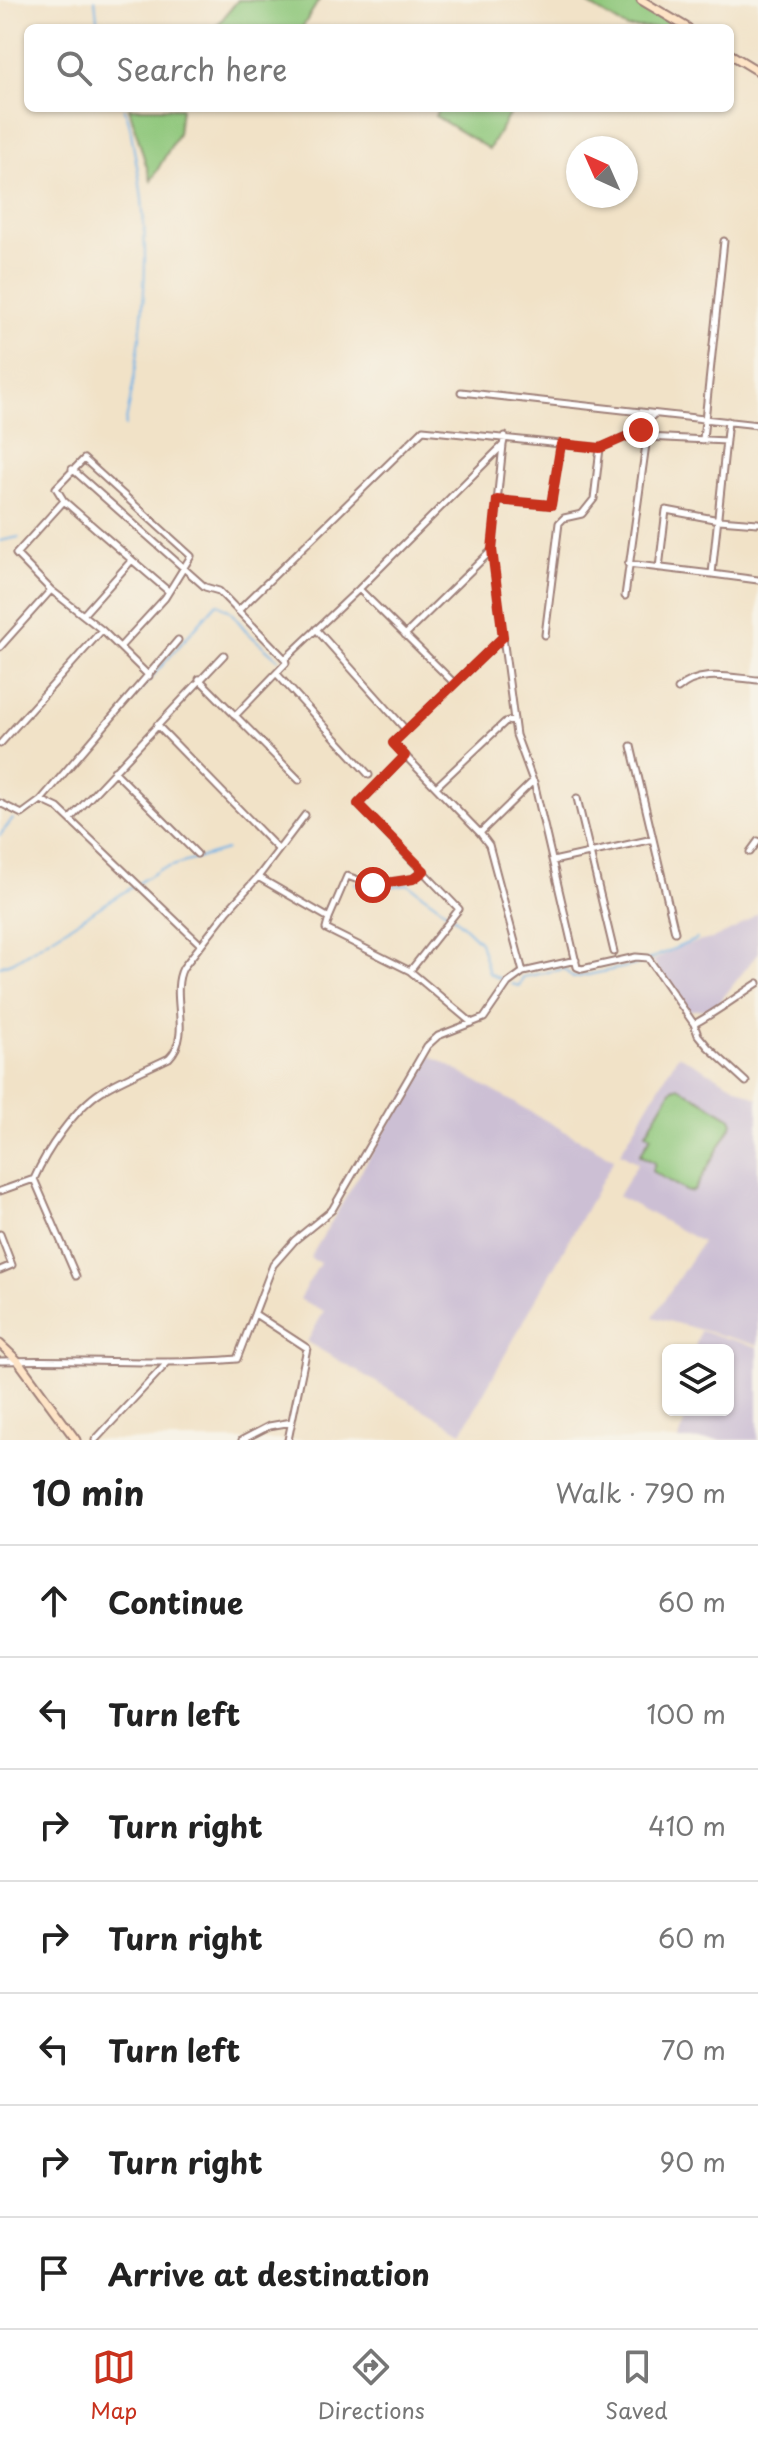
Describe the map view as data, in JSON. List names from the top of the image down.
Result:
{
  "north": "top left",
  "page": {
    "search": "Search here",
    "heading": ["10 min", "Walk · 790 m"],
    "list": [
      ["Continue", "60 m"],
      ["Turn left", "100 m"],
      ["Turn right", "410 m"],
      ["Turn right", "60 m"],
      ["Turn left", "70 m"],
      ["Turn right", "90 m"],
      "Arrive at destination"
    ],
    "nav": ["Map", "Directions", "Saved"]
  }
}
